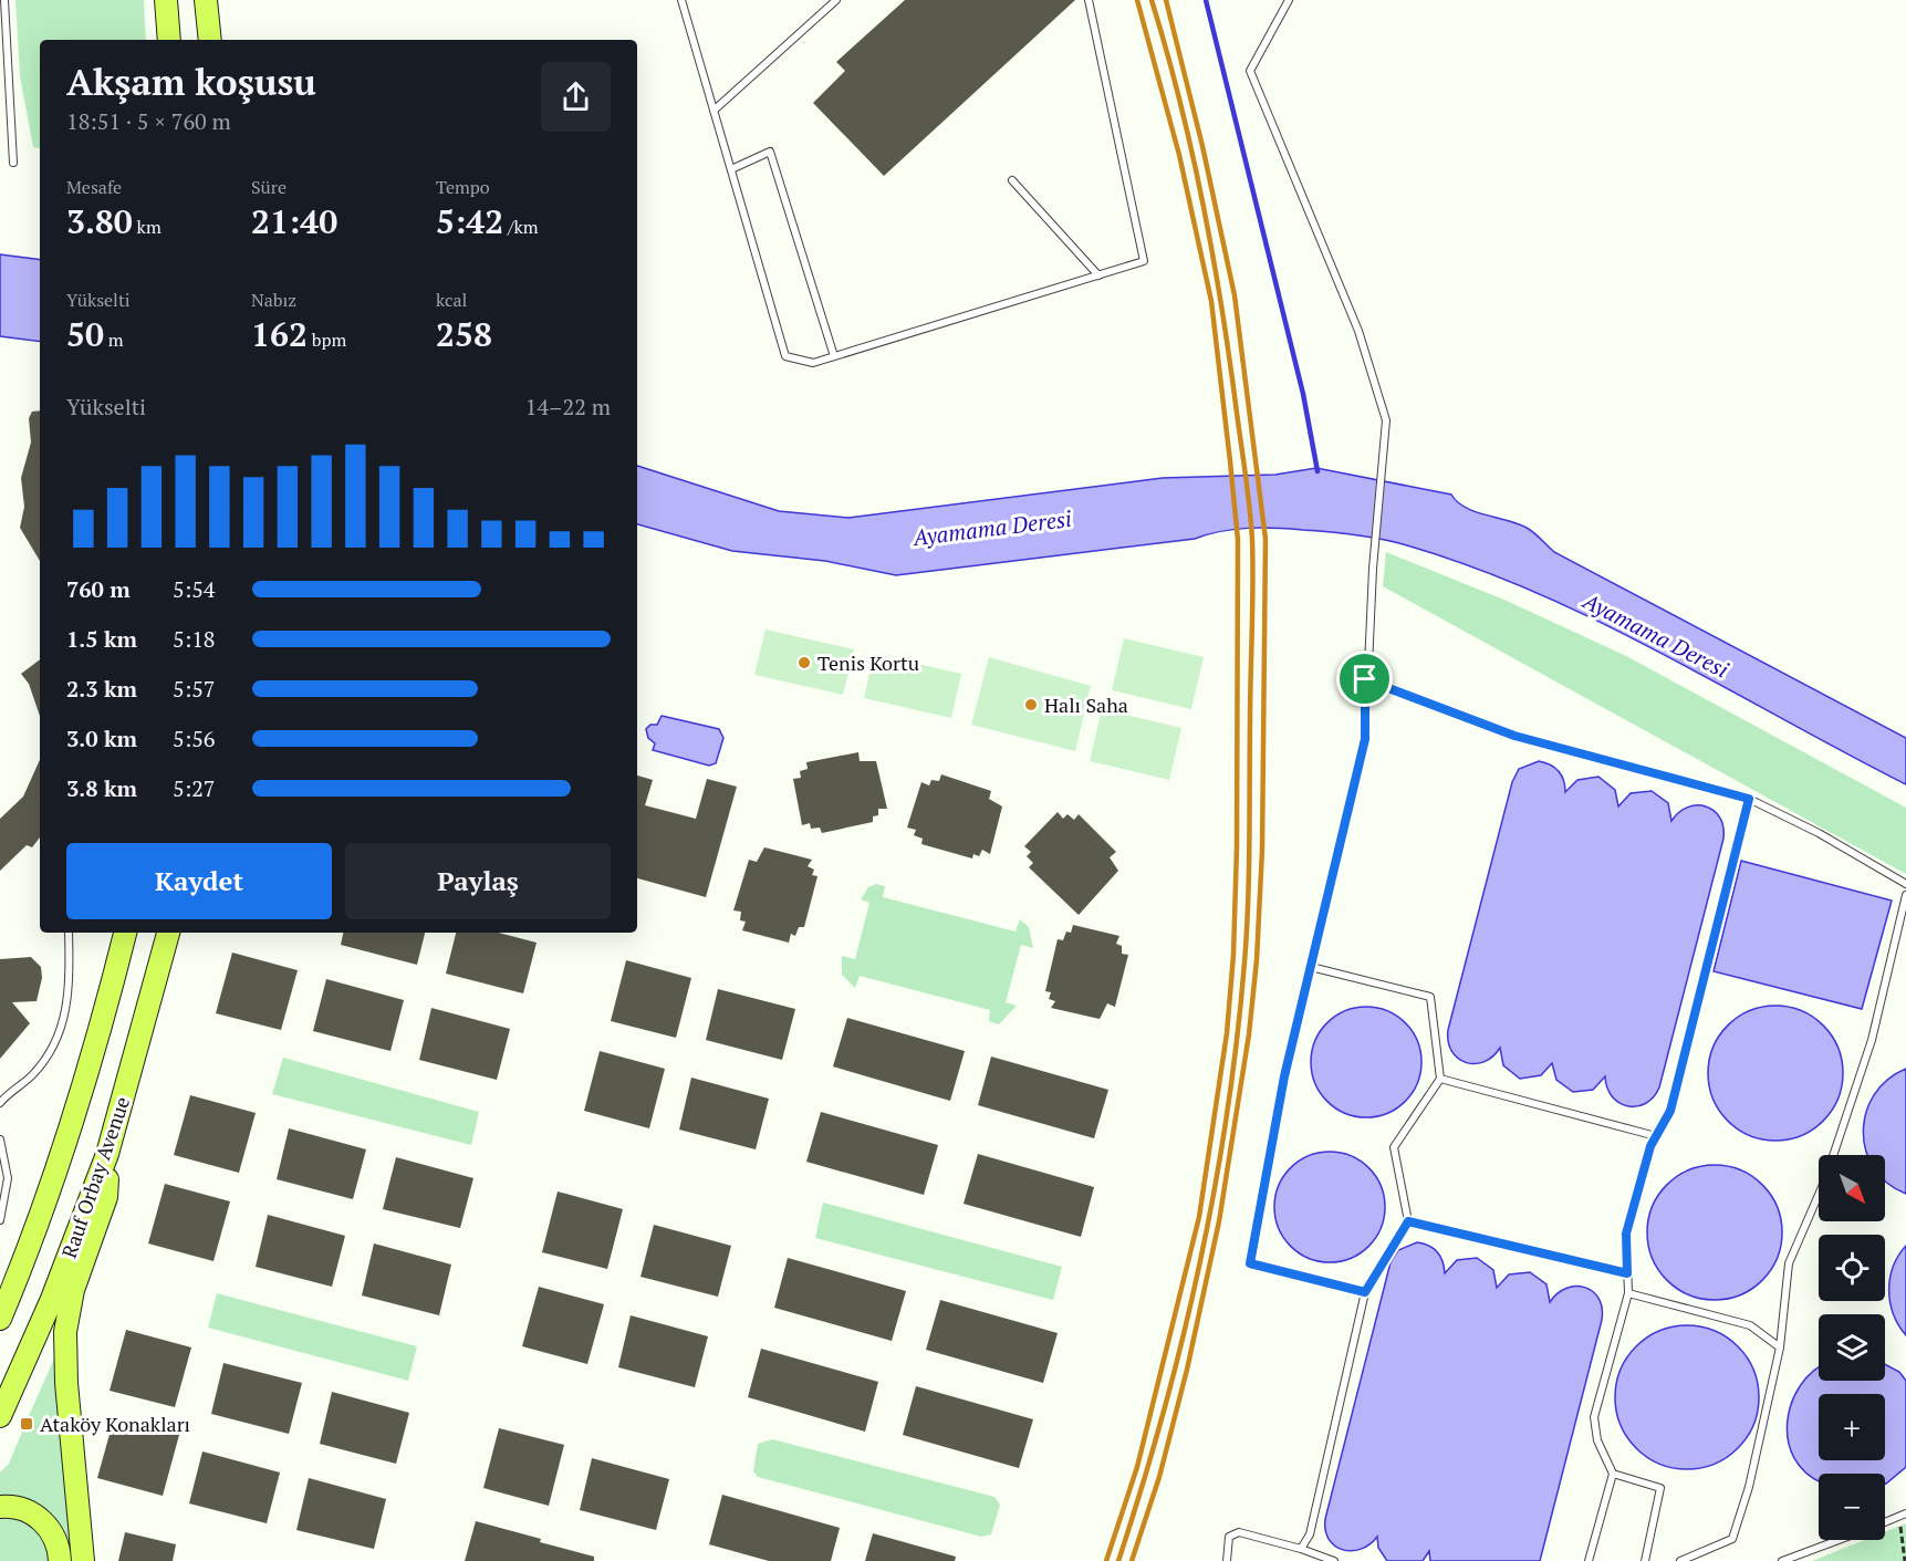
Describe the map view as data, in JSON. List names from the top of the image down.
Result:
{
  "streets": {
    "highway": ["Rauf Orbay Avenue"]
  },
  "water": ["Ayamama Deresi"],
  "places": {
    "other": ["Tenis Kortu", "Halı Saha"],
    "transit": ["Ataköy Konakları"]
  },
  "north": "bottom right",
  "page": {
    "heading": ["Akşam koşusu", "18:51 · 5 × 760 m"],
    "stats": [
      ["Mesafe", "3.80 km"],
      ["Süre", "21:40"],
      ["Tempo", "5:42 /km"],
      ["Yükselti", "50 m"],
      ["Nabız", "162 bpm"],
      ["kcal", "258"]
    ],
    "chart": ["Yükselti", "14–22 m"],
    "list": [
      {
        "name": "760 m",
        "note": "5:54"
      },
      {
        "name": "1.5 km",
        "note": "5:18"
      },
      {
        "name": "2.3 km",
        "note": "5:57"
      },
      {
        "name": "3.0 km",
        "note": "5:56"
      },
      {
        "name": "3.8 km",
        "note": "5:27"
      }
    ],
    "buttons": ["Kaydet", "Paylaş"],
    "map_buttons": ["+", "−"]
  }
}
